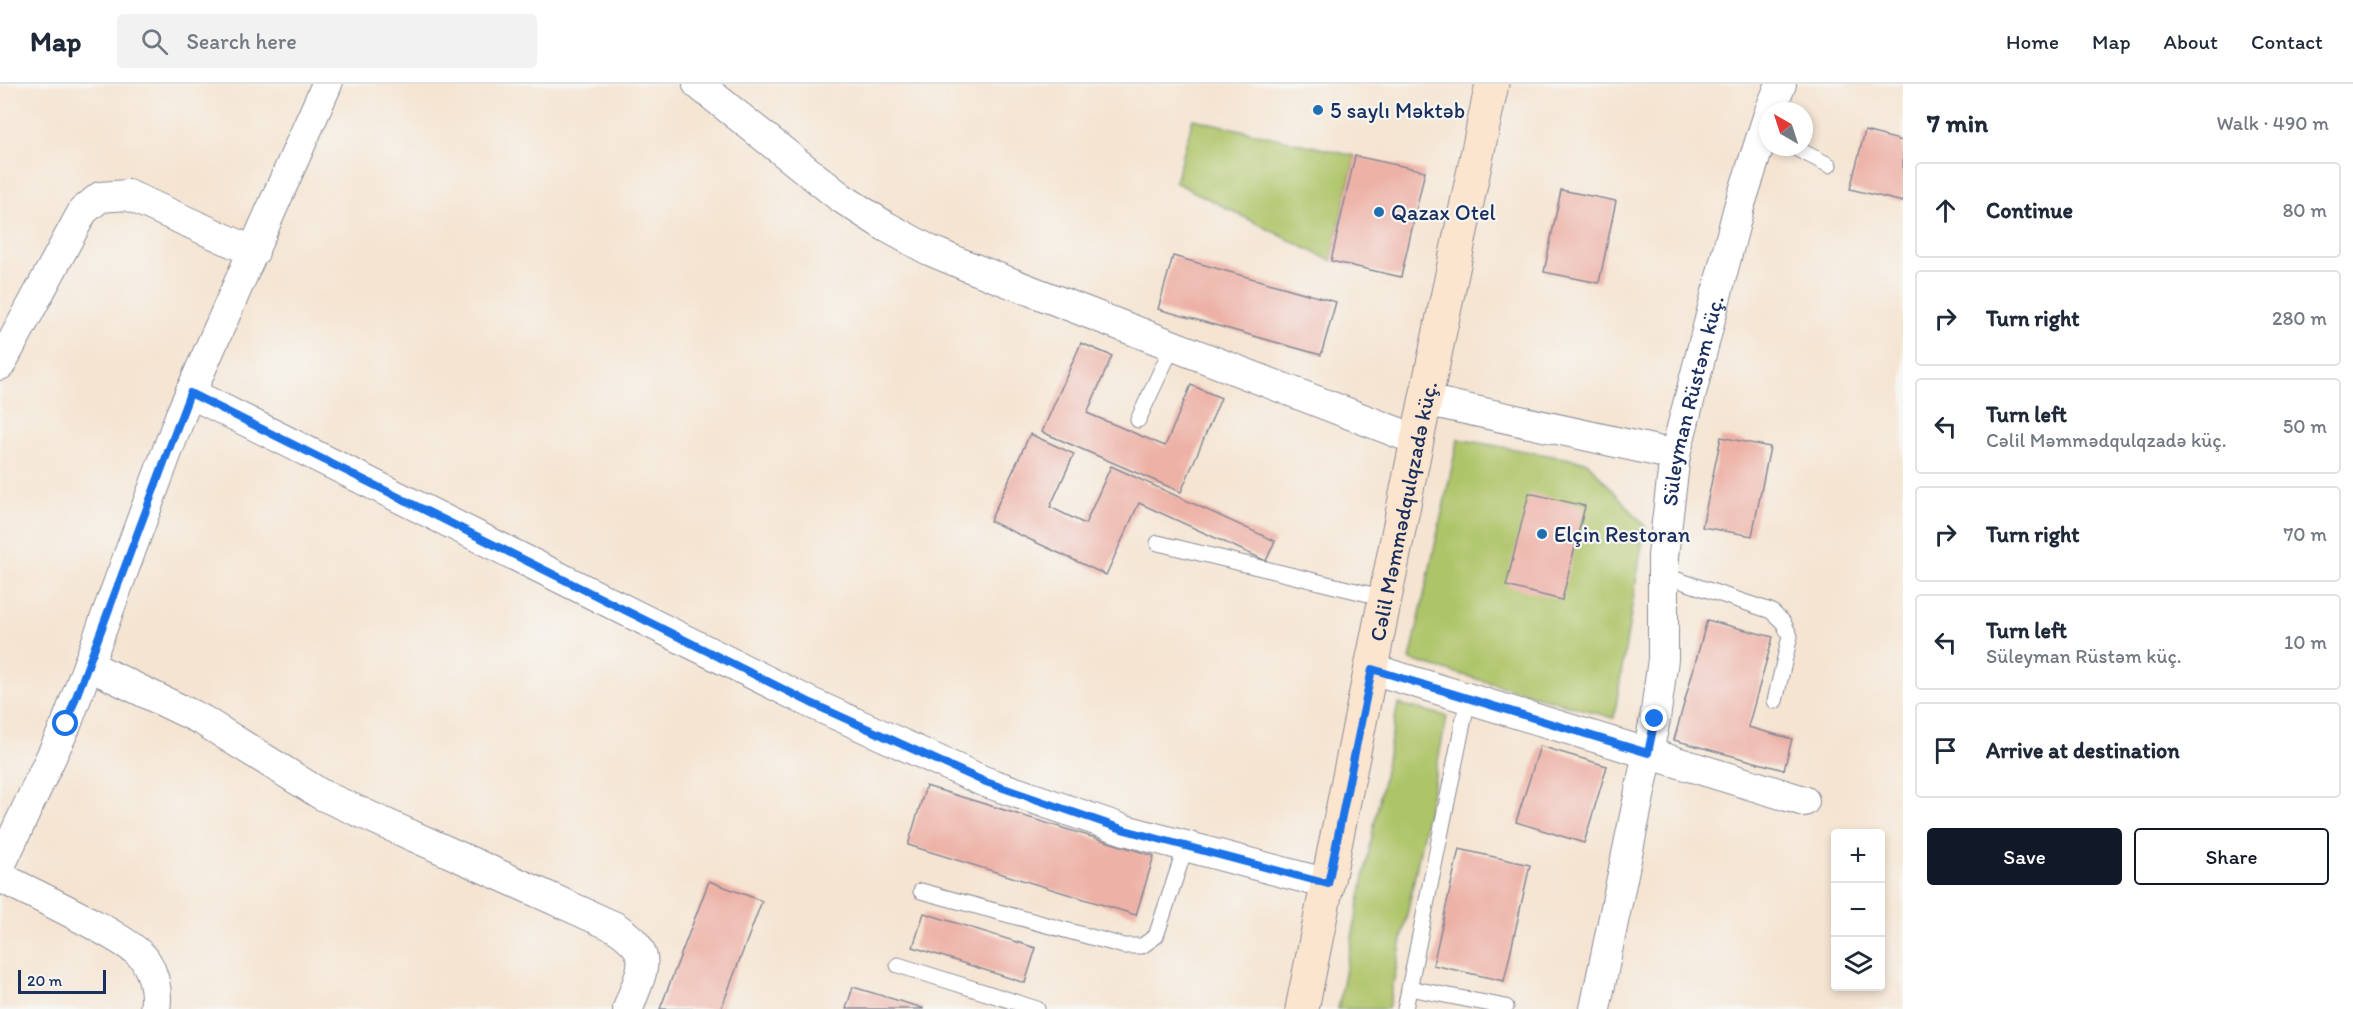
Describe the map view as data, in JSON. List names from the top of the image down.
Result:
{
  "streets": {
    "street": ["Süleyman Rüstəm küç.", "Cəlil Məmmədqulqzadə küç."]
  },
  "places": ["5 saylı Məktəb", "Qazax Otel", "Elçin Restoran"],
  "scale_bar": "20 m",
  "north": "top left",
  "page": {
    "header": "Map",
    "search": "Search here",
    "nav": [
      "Home",
      "Map",
      "About",
      "Contact"
    ],
    "heading": ["7 min", "Walk · 490 m"],
    "list": [
      ["Continue", "80 m"],
      ["Turn right", "280 m"],
      ["Turn left", "Cəlil Məmmədqulqzadə küç.", "50 m"],
      ["Turn right", "70 m"],
      ["Turn left", "Süleyman Rüstəm küç.", "10 m"],
      "Arrive at destination"
    ],
    "buttons": ["Save", "Share"],
    "map_buttons": ["+", "−"],
    "scale": "20 m"
  }
}
